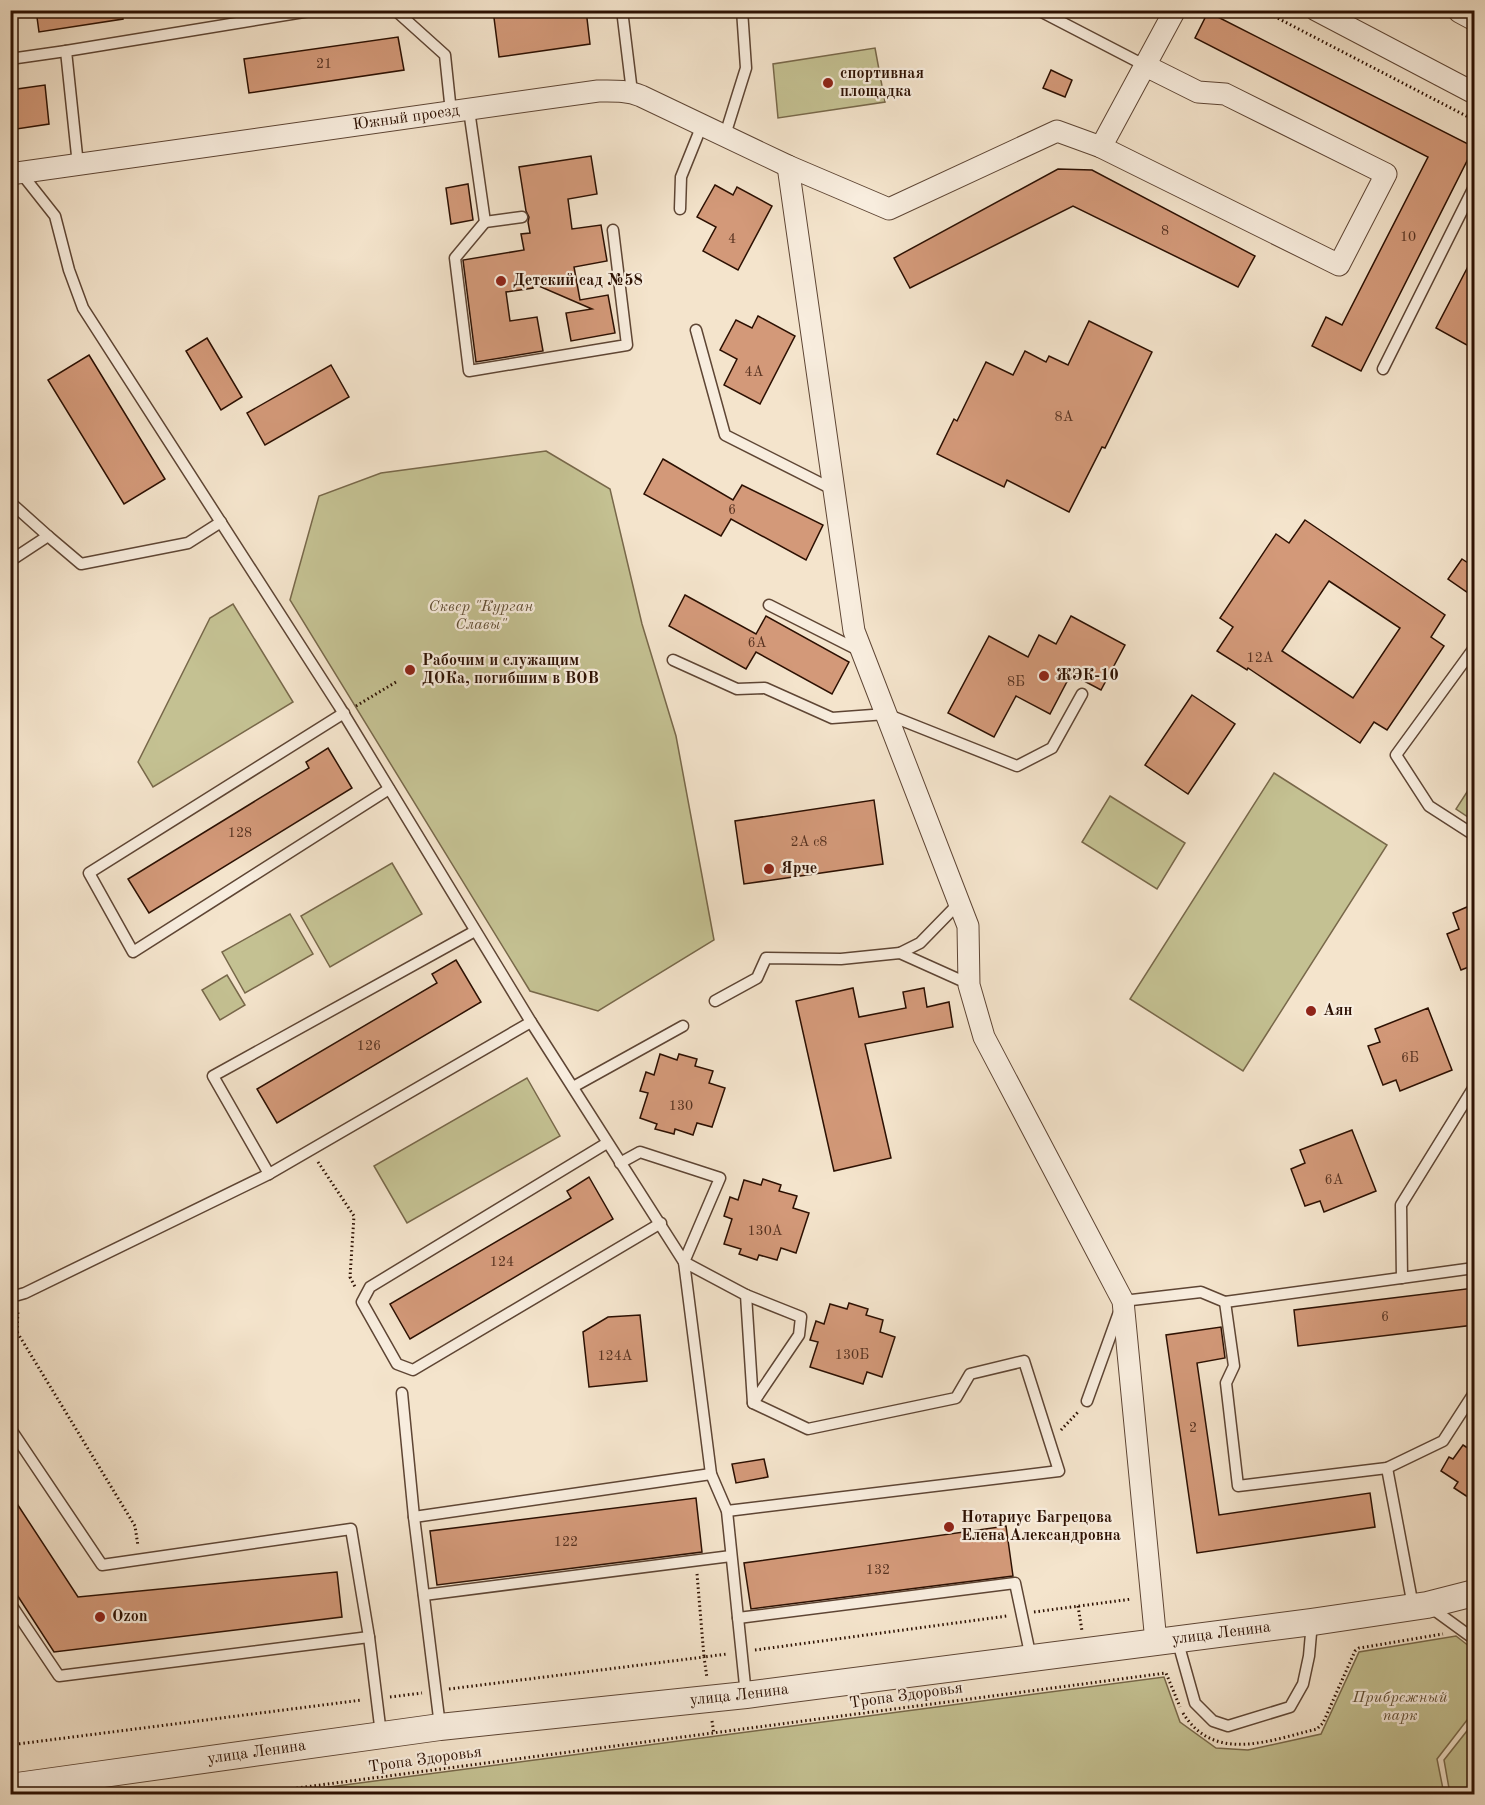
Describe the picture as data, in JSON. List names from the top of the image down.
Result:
{
  "streets": {
    "street": ["Южный проезд", "улица Ленина"],
    "path": ["Тропа Здоровья"]
  },
  "parks": ["Сквер \"Курган Славы\"", "Прибрежный парк"],
  "places": [
    "спортивная площадка",
    "Детский сад №58",
    "Рабочим и служащим ДОКа, погибшим в ВОВ",
    "ЖЭК-10",
    "Ярче",
    "Аян",
    "Нотариус Багрецова Елена Александровна",
    "Ozon"
  ],
  "house_numbers": [
    "21",
    "8",
    "10",
    "4",
    "4А",
    "8А",
    "6",
    "6А",
    "12А",
    "8Б",
    "128",
    "2А с8",
    "126",
    "6Б",
    "130",
    "6А",
    "130А",
    "124",
    "6",
    "130Б",
    "124А",
    "2",
    "122",
    "132"
  ]
}
